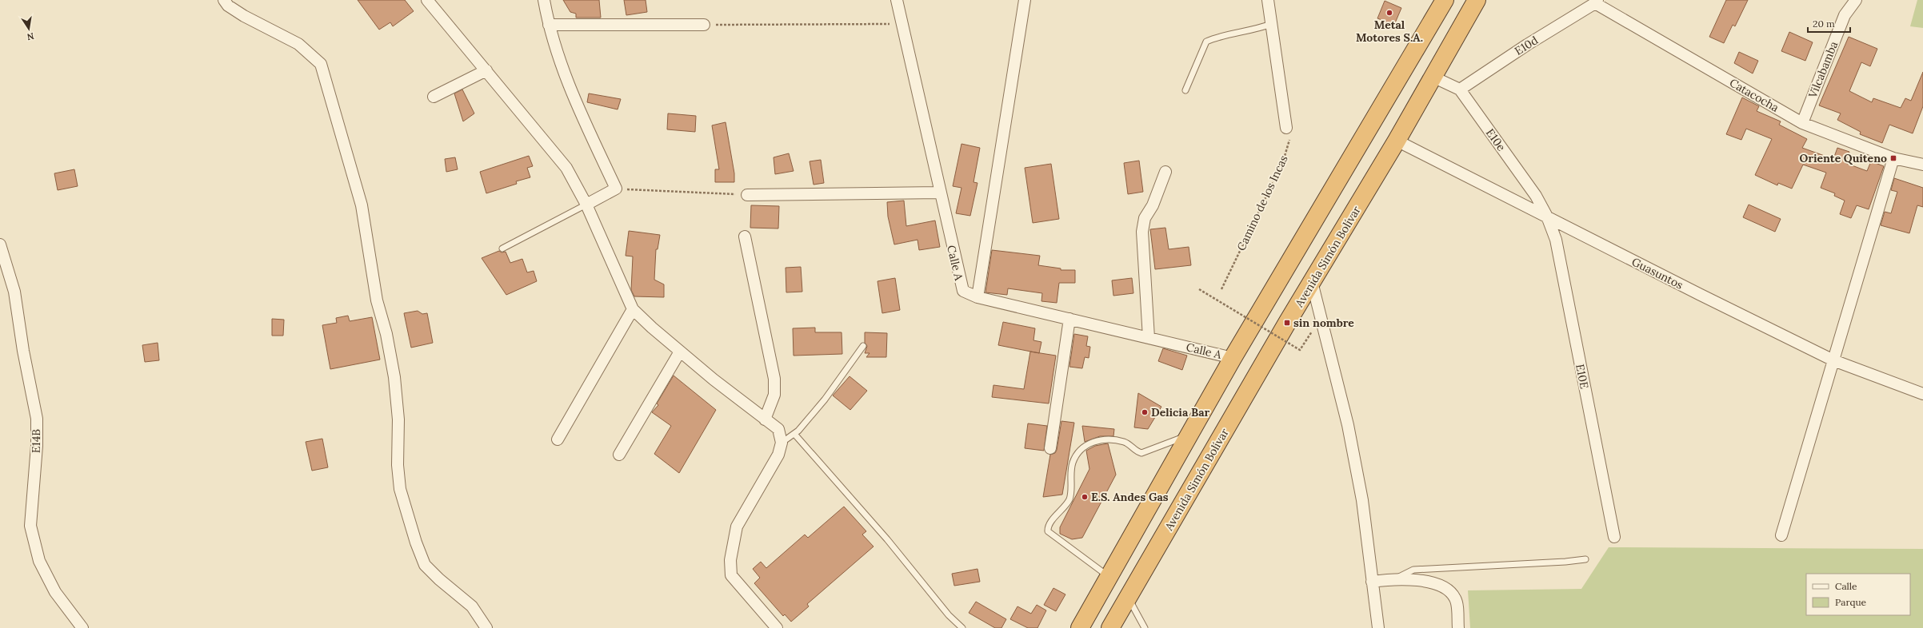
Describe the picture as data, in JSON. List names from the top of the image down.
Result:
{
  "streets": {
    "highway": ["Avenida Simón Bolívar"],
    "street": [
      "E10d",
      "Vilcabamba",
      "Catacocha",
      "E10e",
      "Calle A",
      "Guasuntos",
      "E10E",
      "E14B"
    ],
    "path": ["Camino de los Incas"]
  },
  "crossings": [
    ["E10d", "Catacocha"],
    ["E10d", "E10e"],
    ["Vilcabamba", "Catacocha"],
    ["E10e", "Avenida Simón Bolívar"],
    ["E10e", "Guasuntos"],
    ["E10e", "E10E"],
    ["Avenida Simón Bolívar", "Guasuntos"],
    ["Guasuntos", "E10E"]
  ],
  "places": {
    "other": ["Metal Motores S.A.", "Delicia Bar", "E.S. Andes Gas"],
    "transit": ["Oriente Quiteno", "sin nombre"]
  },
  "legend": ["Calle", "Parque"],
  "scale_bar": "20 m",
  "north": "bottom"
}
